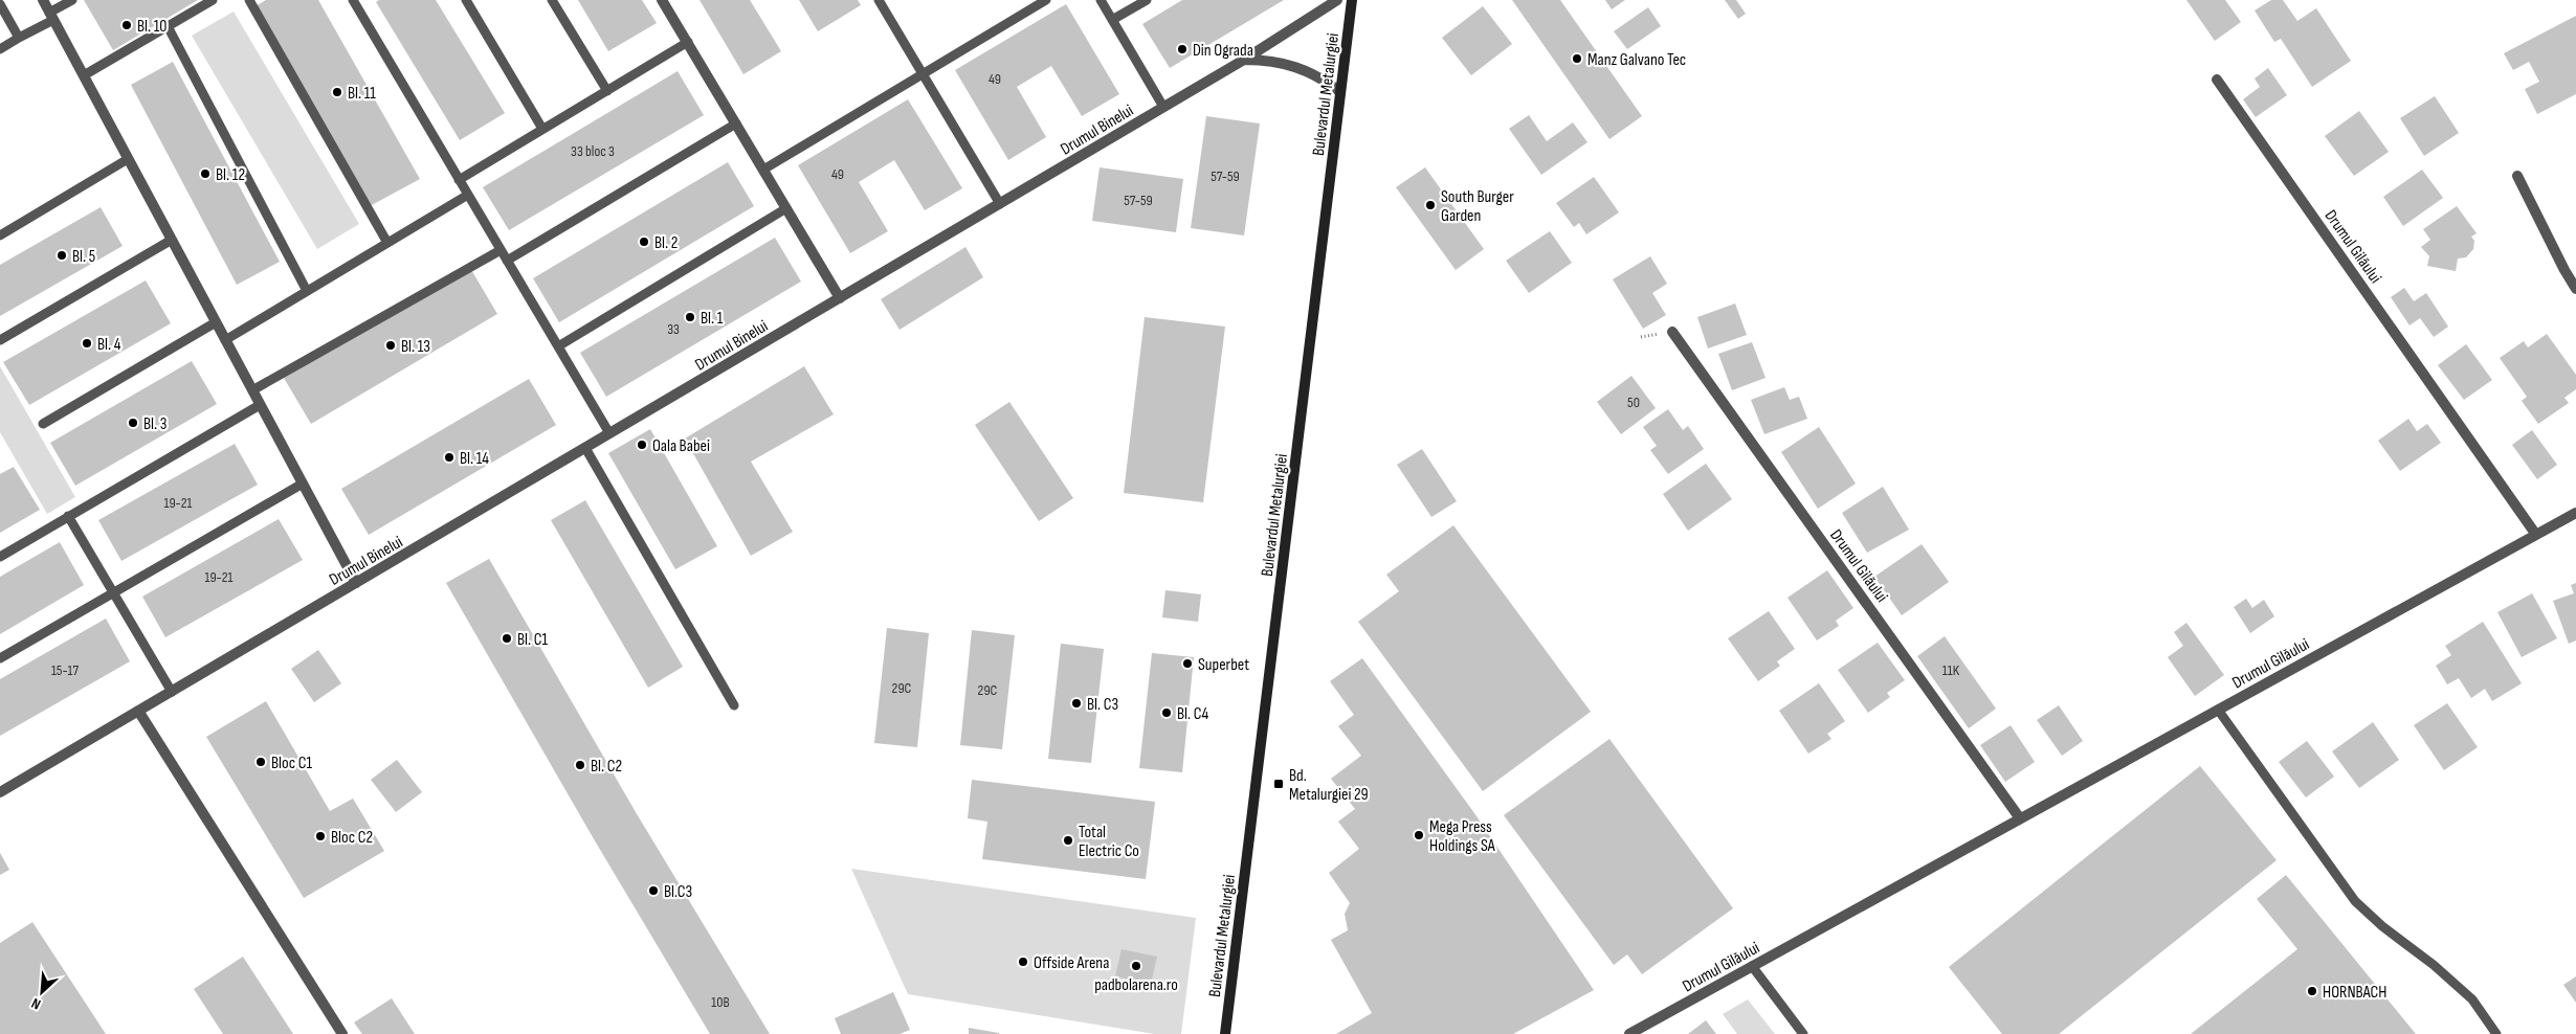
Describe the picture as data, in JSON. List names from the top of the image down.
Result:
{
  "streets": {
    "main road": ["Bulevardul Metalurgiei"],
    "street": ["Drumul Binelui", "Drumul Gilăului"]
  },
  "places": {
    "other": [
      "Bl. 10",
      "Din Ograda",
      "Manz Galvano Tec",
      "Bl. 11",
      "Bl. 12",
      "South Burger Garden",
      "Bl. 2",
      "Bl. 5",
      "Bl. 1",
      "Bl. 4",
      "Bl. 13",
      "Bl. 3",
      "Oala Babei",
      "Bl. 14",
      "Bl. C1",
      "Superbet",
      "Bl. C3",
      "Bl. C4",
      "Bloc C1",
      "Bl. C2",
      "Mega Press Holdings SA",
      "Bloc C2",
      "Total Electric Co",
      "Bl.C3",
      "Offside Arena",
      "padbolarena.ro",
      "HORNBACH"
    ],
    "transit": ["Bd. Metalurgiei 29"]
  },
  "house_numbers": [
    "49",
    "33 bloc 3",
    "49",
    "57-59",
    "57-59",
    "33",
    "50",
    "19-21",
    "19-21",
    "15-17",
    "11K",
    "29C",
    "29C",
    "10B"
  ],
  "north": "bottom left"
}
